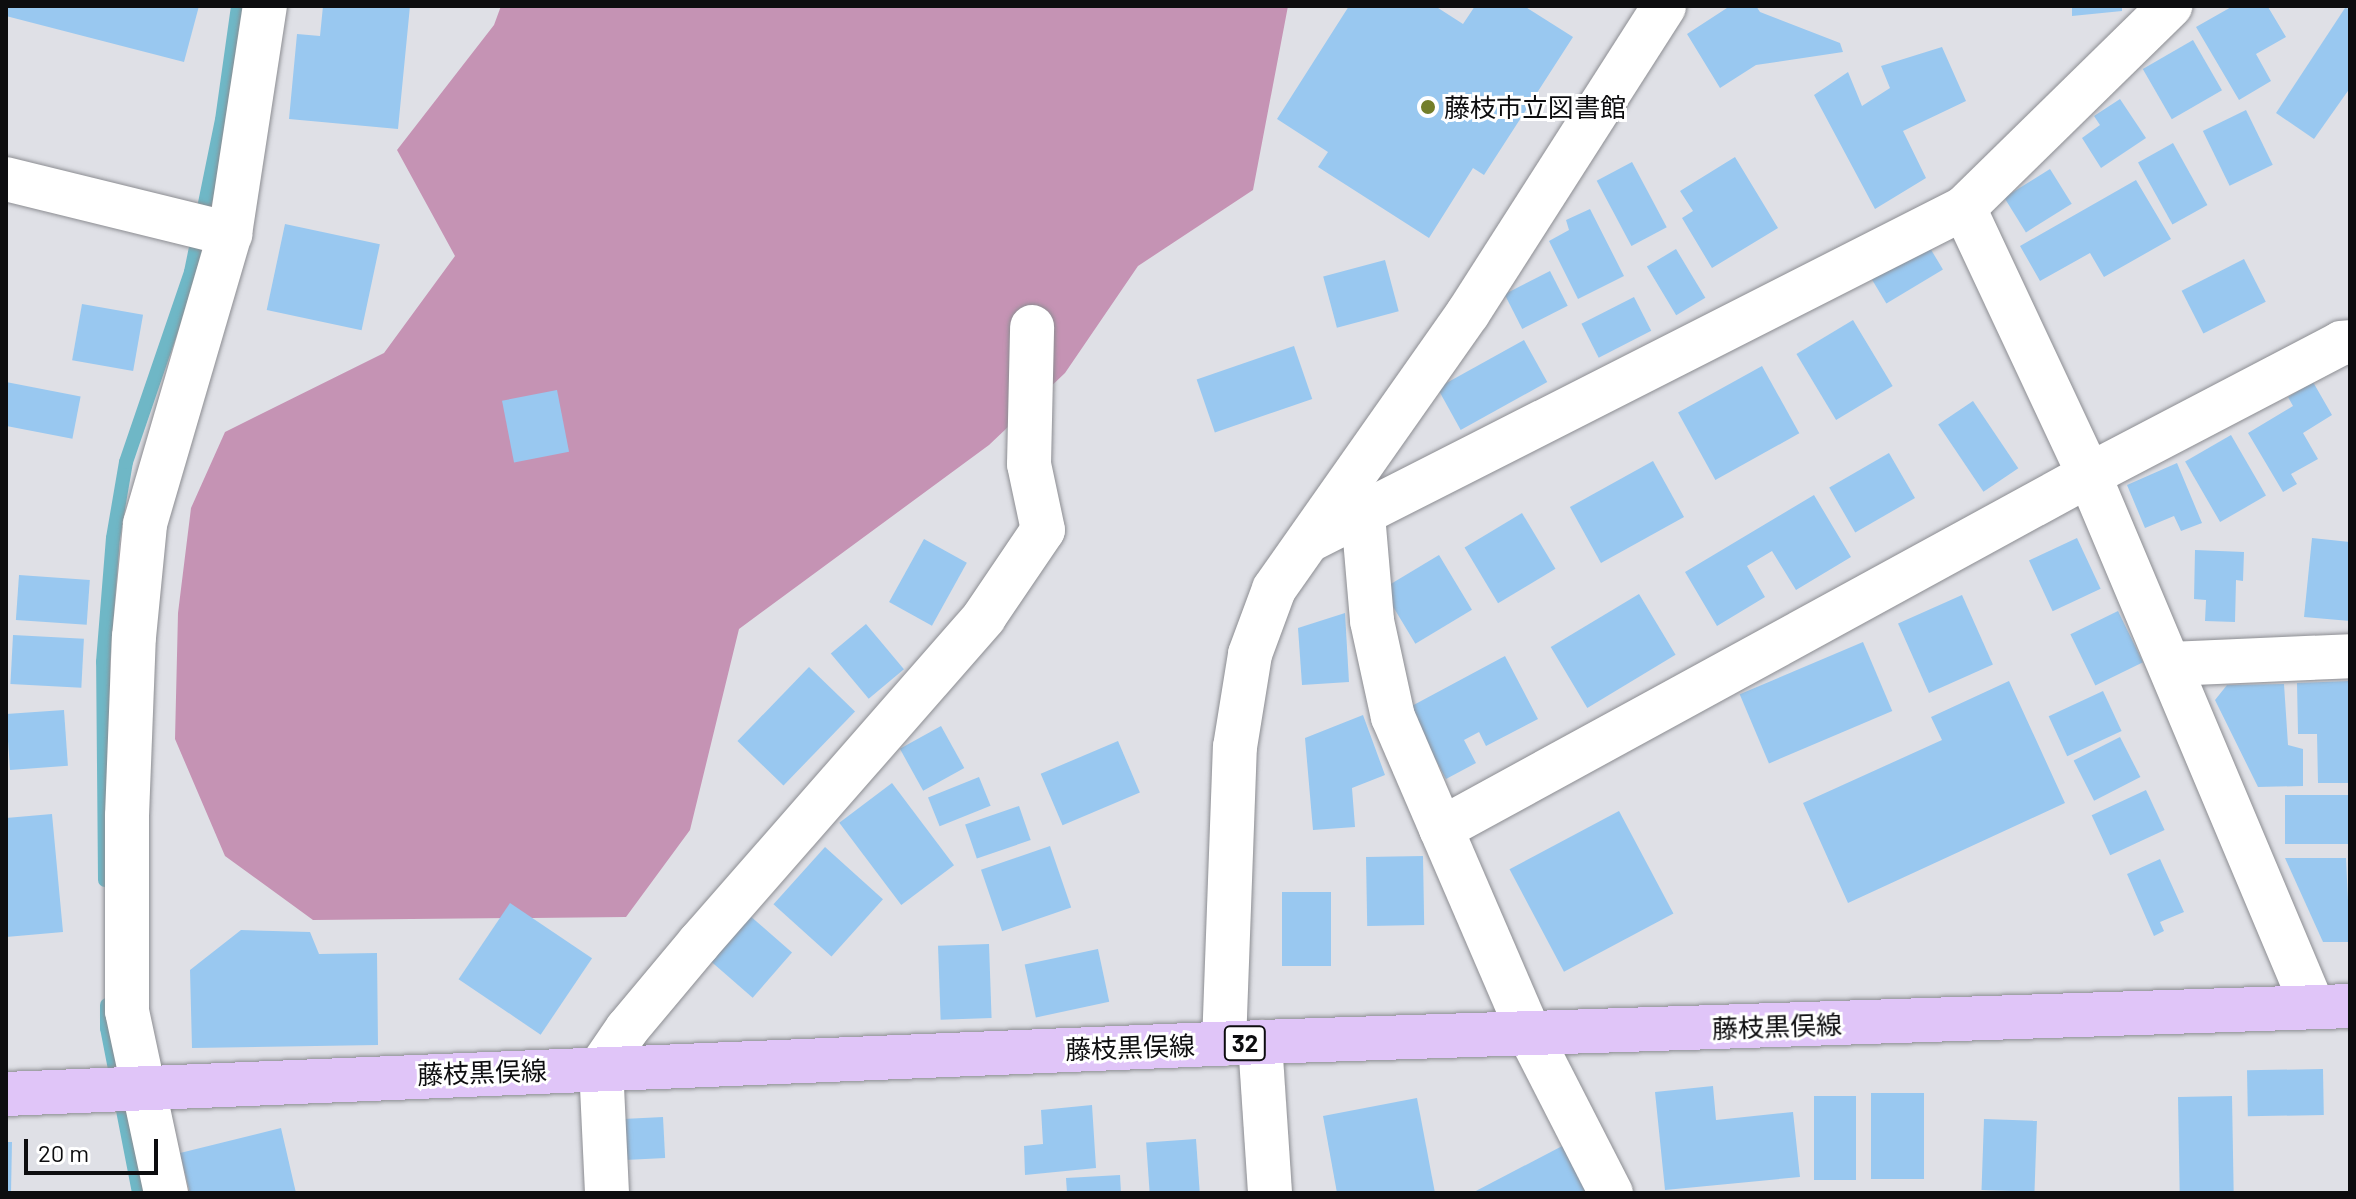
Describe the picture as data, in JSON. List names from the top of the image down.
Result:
{
  "streets": {
    "main road": ["藤枝黒俣線", "32"]
  },
  "places": ["藤枝市立図書館"],
  "scale_bar": "20 m"
}
